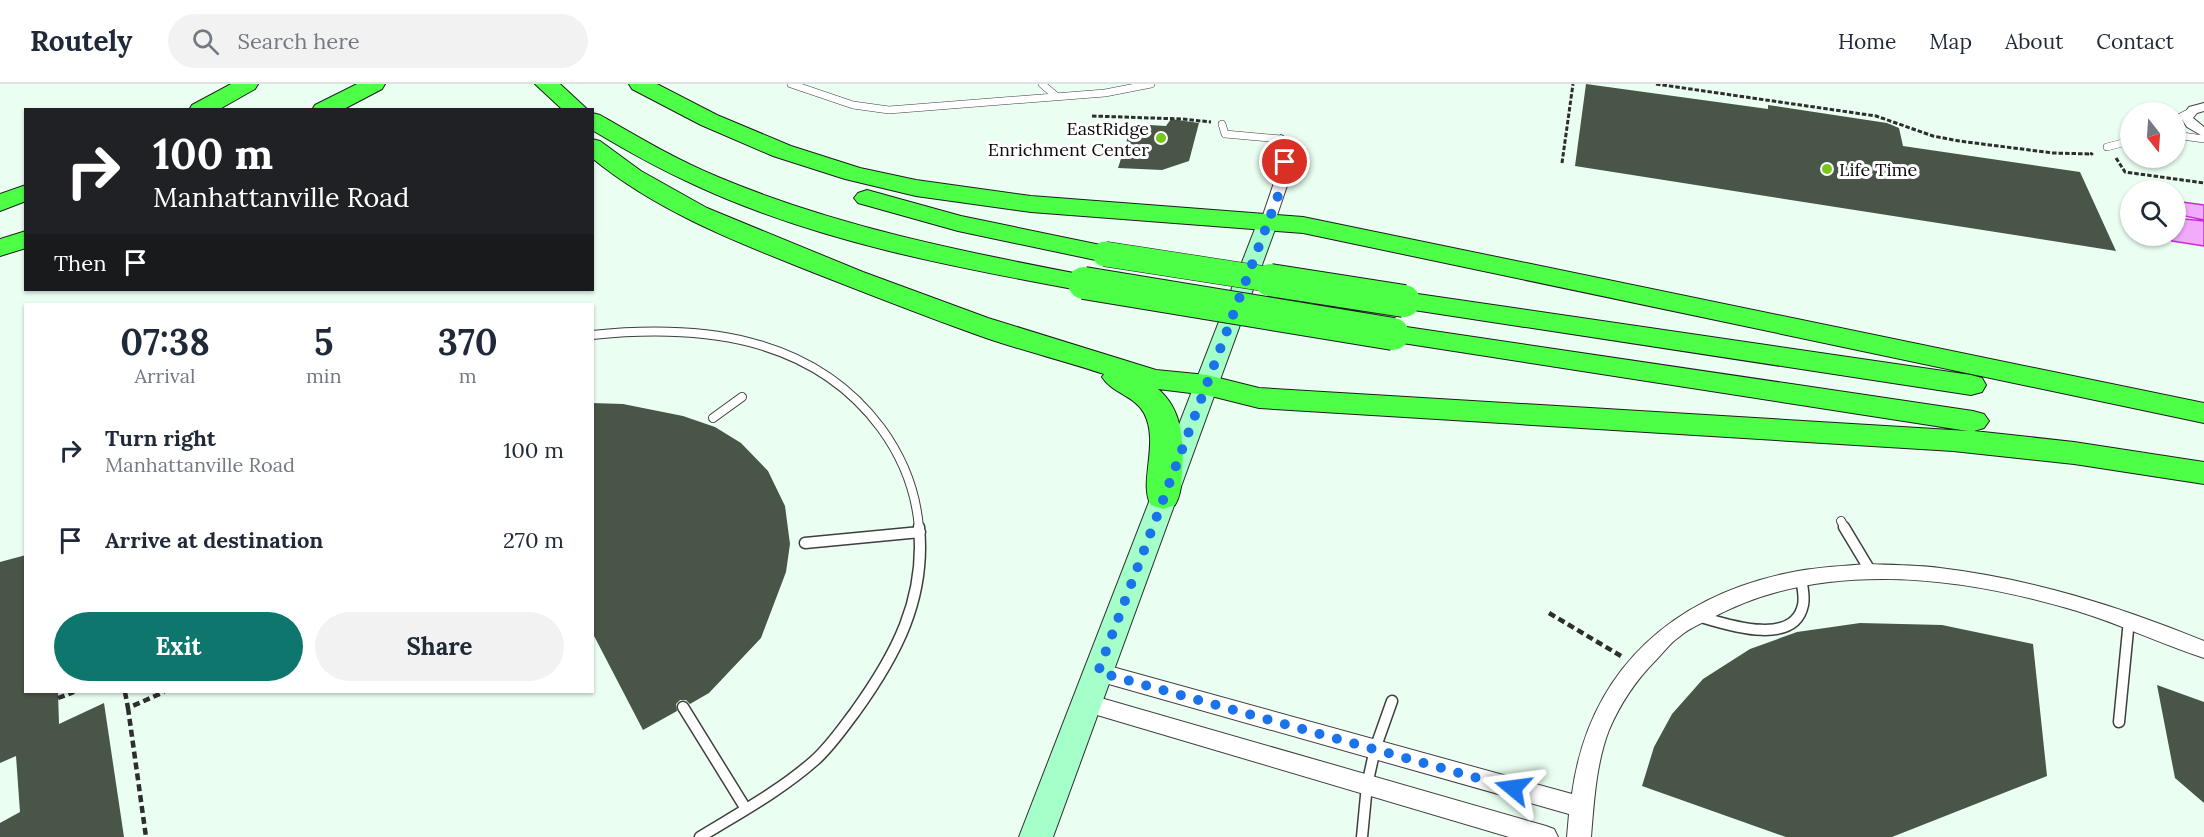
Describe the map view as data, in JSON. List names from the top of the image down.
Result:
{
  "places": ["EastRidge Enrichment Center", "Life Time"],
  "north": "bottom",
  "page": {
    "header": "Routely",
    "search": "Search here",
    "nav": [
      "Home",
      "Map",
      "About",
      "Contact"
    ],
    "turn": ["100 m", "Manhattanville Road"],
    "then": "Then",
    "eta": [
      "07:38",
      "Arrival",
      "5",
      "min",
      "370",
      "m"
    ],
    "list": [
      {
        "name": "Turn right",
        "note": "Manhattanville Road",
        "value": "100 m"
      },
      {
        "name": "Arrive at destination",
        "value": "270 m"
      }
    ],
    "buttons": ["Exit", "Share"]
  }
}
